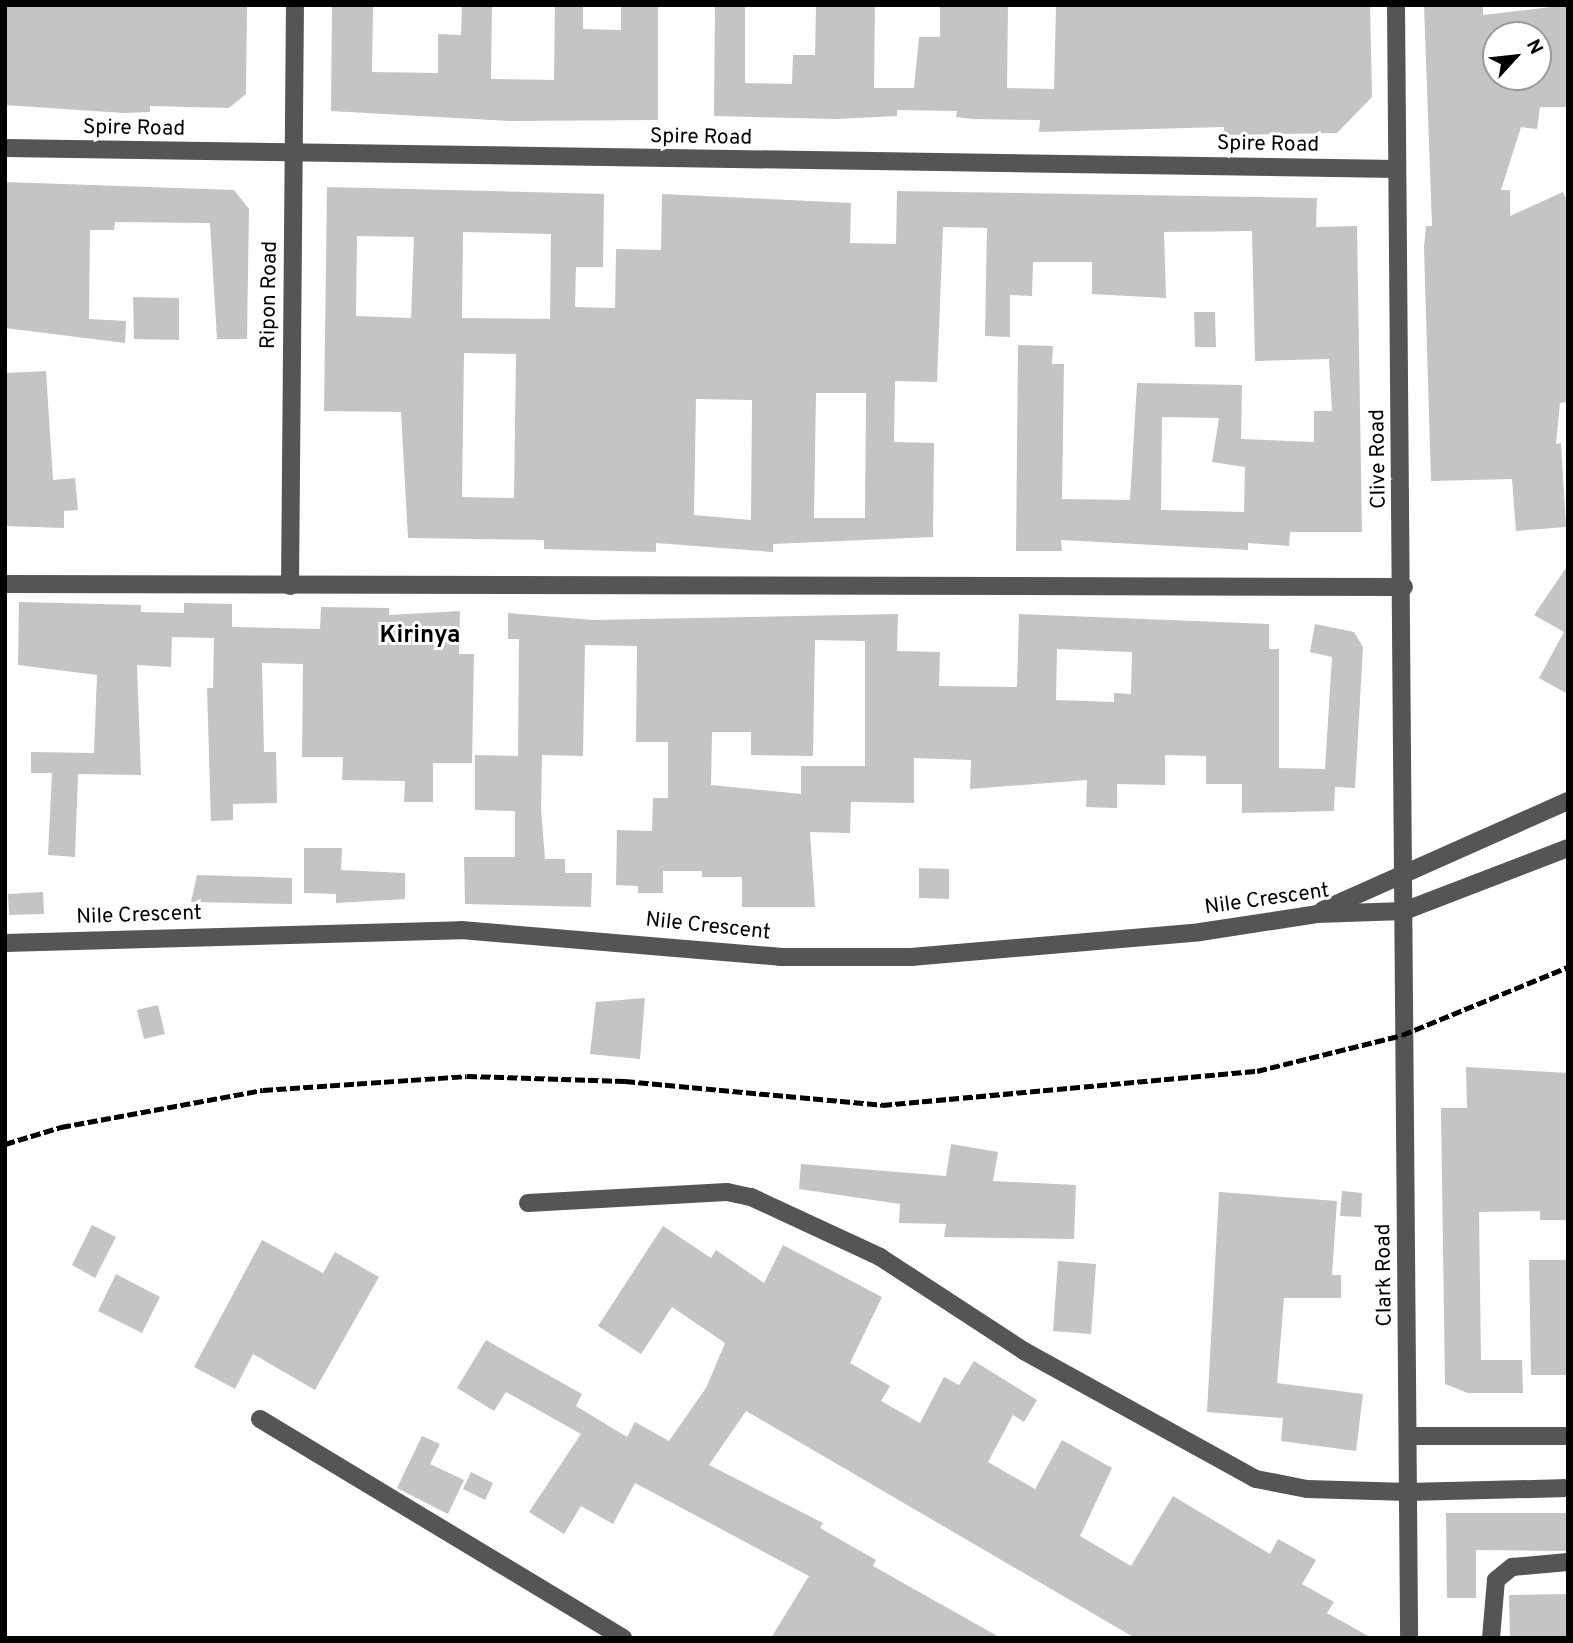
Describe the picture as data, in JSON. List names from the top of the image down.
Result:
{
  "streets": {
    "street": [
      "Spire Road",
      "Ripon Road",
      "Clive Road",
      "Nile Crescent",
      "Clark Road"
    ]
  },
  "crossings": [
    ["Spire Road", "Ripon Road"],
    ["Spire Road", "Clive Road"],
    ["Clive Road", "Nile Crescent"],
    ["Clive Road", "Clark Road"],
    ["Nile Crescent", "Clark Road"]
  ],
  "districts": ["Kirinya"],
  "north": "top right"
}
